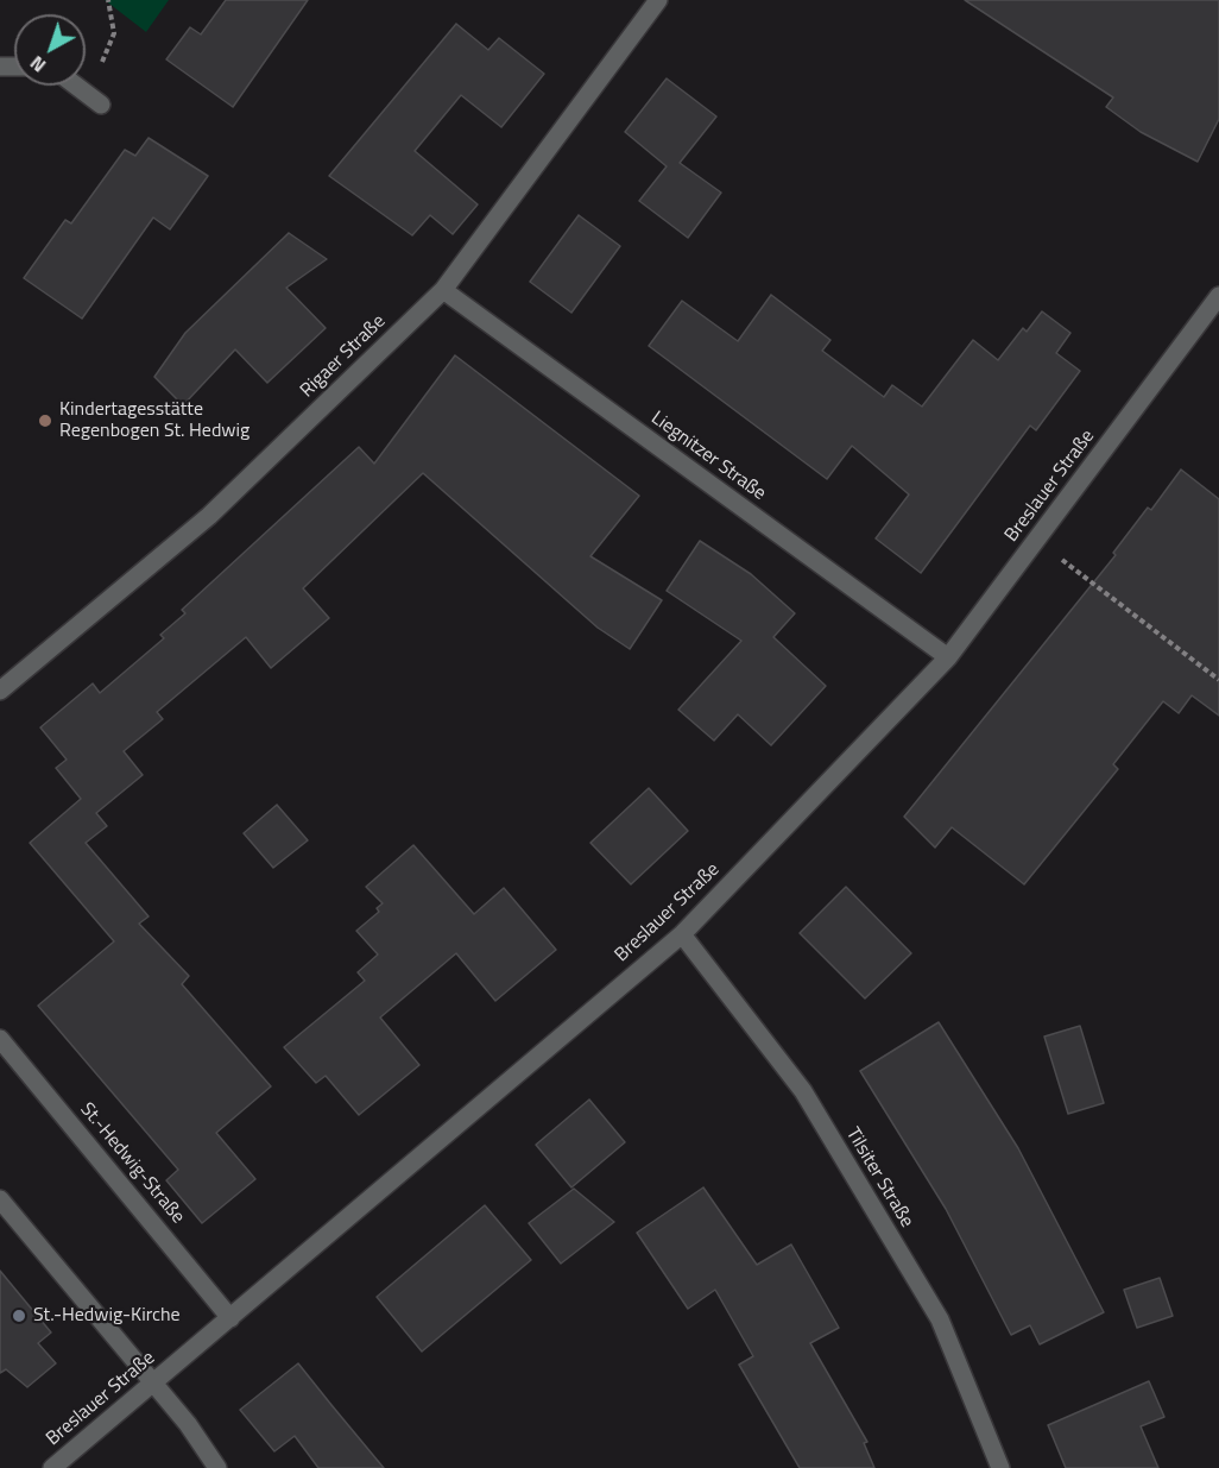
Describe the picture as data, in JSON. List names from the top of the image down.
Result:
{
  "streets": {
    "street": [
      "Rigaer Straße",
      "Liegnitzer Straße",
      "Breslauer Straße",
      "St.-Hedwig-Straße",
      "Tilsiter Straße"
    ]
  },
  "crossings": [
    ["Rigaer Straße", "Liegnitzer Straße"],
    ["Liegnitzer Straße", "Breslauer Straße"],
    ["Breslauer Straße", "St.-Hedwig-Straße"],
    ["Breslauer Straße", "Tilsiter Straße"]
  ],
  "places": ["Kindertagesstätte Regenbogen St. Hedwig", "St.-Hedwig-Kirche"],
  "north": "bottom left"
}
